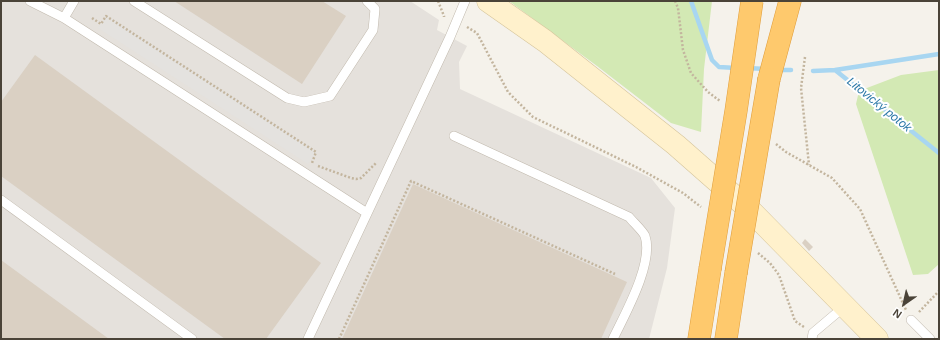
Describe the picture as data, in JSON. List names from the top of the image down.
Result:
{
  "water": ["Litovický potok"],
  "north": "bottom left"
}
